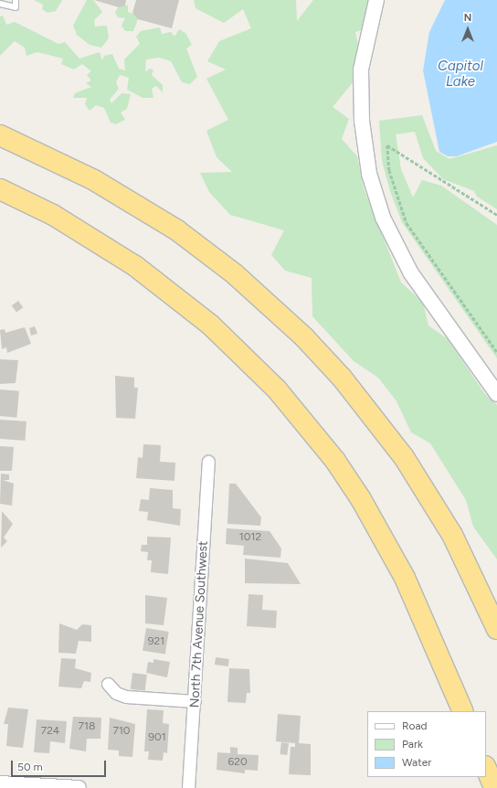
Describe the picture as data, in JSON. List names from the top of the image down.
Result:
{
  "streets": {
    "street": ["North 7th Avenue Southwest"]
  },
  "water": ["Capitol Lake"],
  "house_numbers": [
    "1012",
    "921",
    "718",
    "724",
    "710",
    "901",
    "620"
  ],
  "legend": ["Road", "Park", "Water"],
  "scale_bar": "50 m",
  "north": "top"
}
